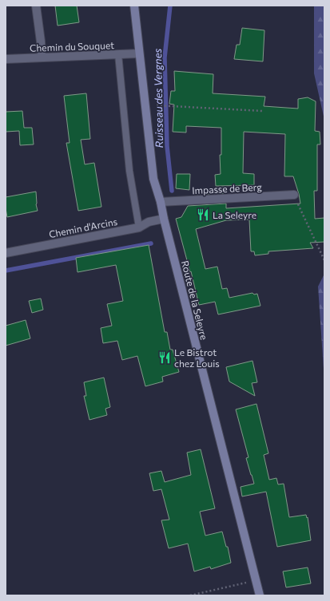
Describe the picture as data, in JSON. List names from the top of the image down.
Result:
{
  "streets": {
    "street": [
      "Chemin du Souquet",
      "Impasse de Berg",
      "Chemin d'Arcins",
      "Route de la Seleyre"
    ]
  },
  "crossings": [
    ["Chemin du Souquet", "Route de la Seleyre"],
    ["Impasse de Berg", "Route de la Seleyre"],
    ["Chemin d'Arcins", "Route de la Seleyre"]
  ],
  "water": ["Ruisseau des Vergnes"],
  "places": {
    "restaurant": ["La Seleyre", "Le Bistrot chez Louis"]
  }
}
